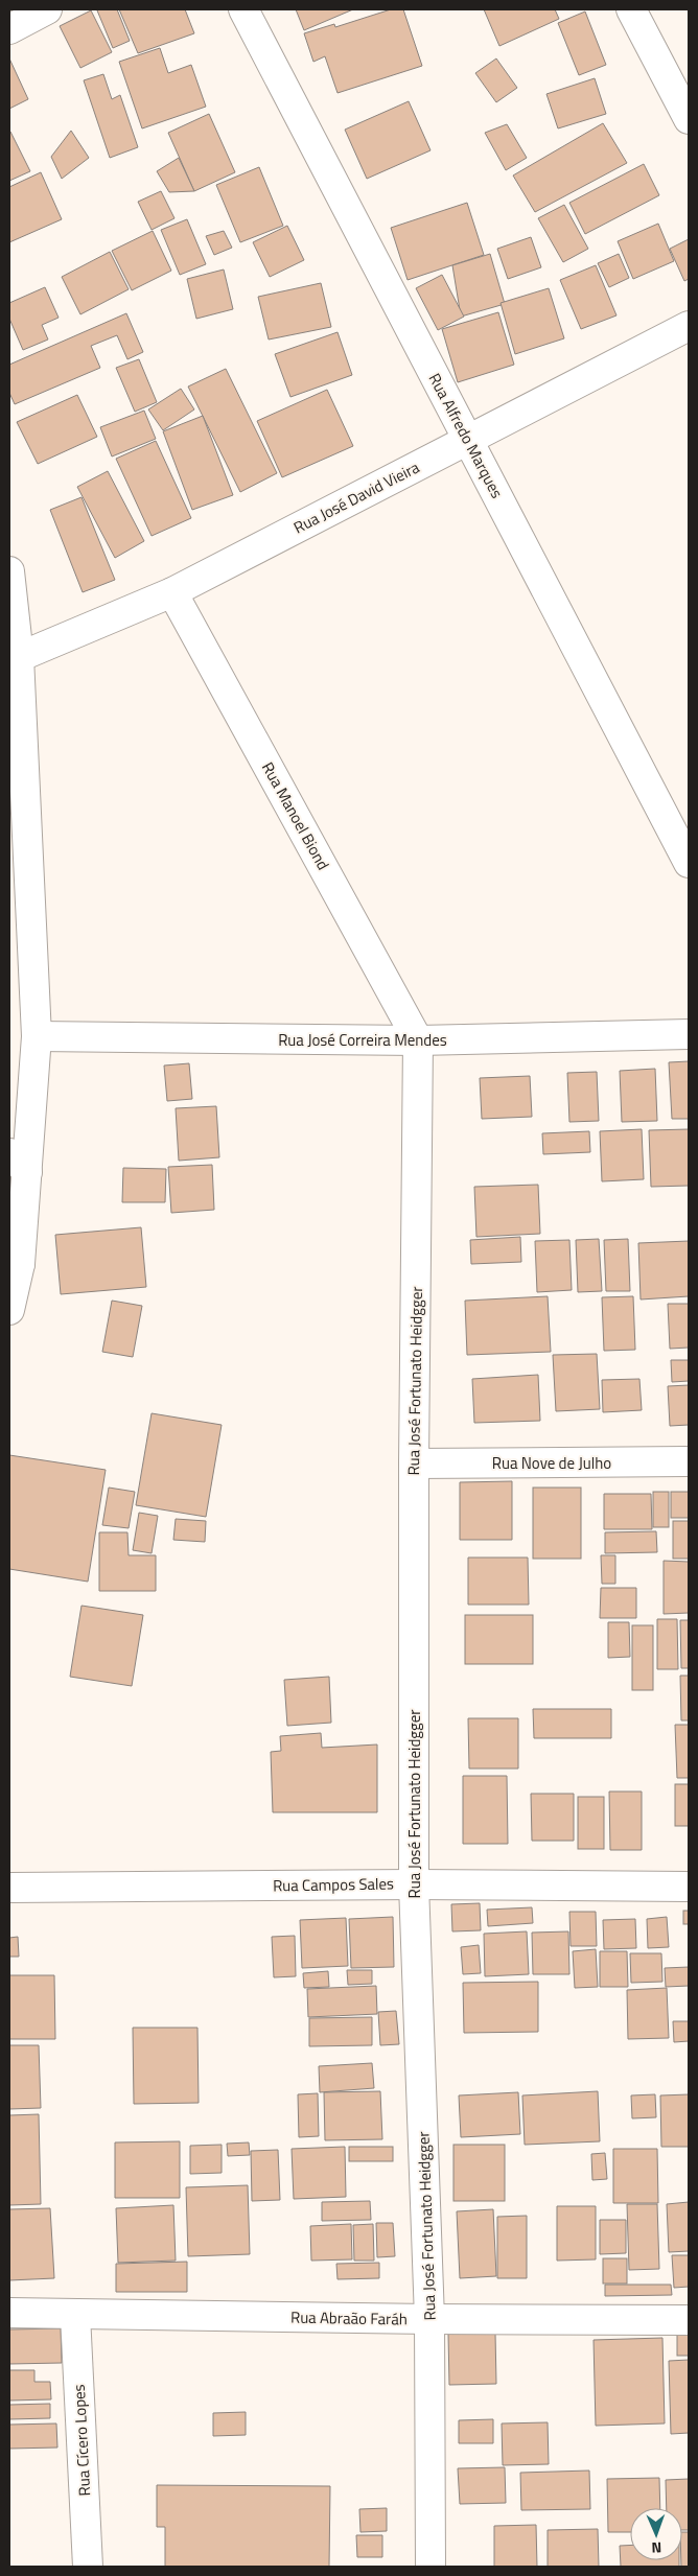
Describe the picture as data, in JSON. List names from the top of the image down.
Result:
{
  "streets": {
    "street": [
      "Rua Alfredo Marques",
      "Rua José David Vieira",
      "Rua Manoel Biond",
      "Rua José Correira Mendes",
      "Rua José Fortunato Heidgger",
      "Rua Nove de Julho",
      "Rua Campos Sales",
      "Rua Abraão Faráh",
      "Rua Cícero Lopes"
    ]
  },
  "crossings": [
    ["Rua Alfredo Marques", "Rua José David Vieira"],
    ["Rua José David Vieira", "Rua Manoel Biond"],
    ["Rua Manoel Biond", "Rua José Correira Mendes"],
    ["Rua Manoel Biond", "Rua José Fortunato Heidgger"],
    ["Rua José Correira Mendes", "Rua José Fortunato Heidgger"],
    ["Rua José Fortunato Heidgger", "Rua Nove de Julho"],
    ["Rua José Fortunato Heidgger", "Rua Campos Sales"],
    ["Rua José Fortunato Heidgger", "Rua Abraão Faráh"],
    ["Rua Abraão Faráh", "Rua Cícero Lopes"]
  ],
  "north": "bottom"
}
